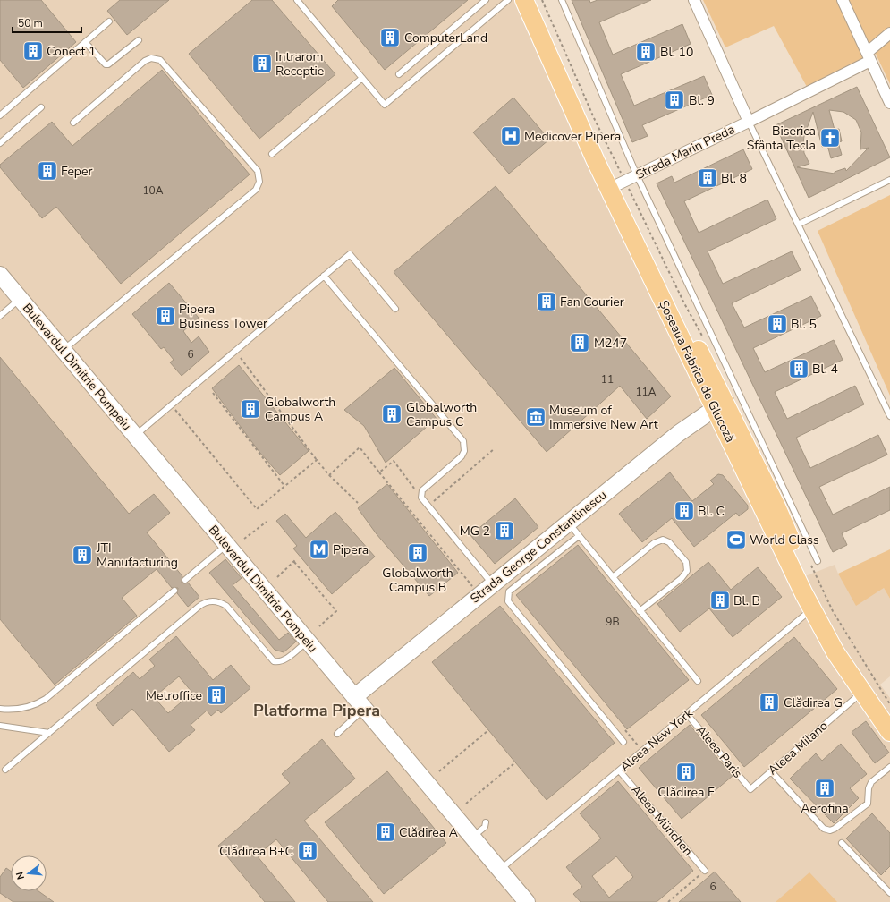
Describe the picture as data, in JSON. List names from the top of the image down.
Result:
{
  "streets": {
    "main road": ["Șoseaua Fabrica de Glucoză"],
    "street": ["Strada Marin Preda", "Bulevardul Dimitrie Pompeiu", "Strada George Constantinescu"],
    "lane": [
      "Aleea New York",
      "Aleea Milano",
      "Aleea Paris",
      "Aleea München"
    ]
  },
  "crossings": [
    ["Strada Marin Preda", "Șoseaua Fabrica de Glucoză"],
    ["Bulevardul Dimitrie Pompeiu", "Strada George Constantinescu"],
    ["Bulevardul Dimitrie Pompeiu", "Aleea New York"],
    ["Șoseaua Fabrica de Glucoză", "Strada George Constantinescu"],
    ["Șoseaua Fabrica de Glucoză", "Aleea New York"],
    ["Șoseaua Fabrica de Glucoză", "Aleea Milano"],
    ["Aleea New York", "Aleea Paris"],
    ["Aleea New York", "Aleea München"],
    ["Aleea Milano", "Aleea Paris"]
  ],
  "districts": ["Platforma Pipera"],
  "places": {
    "building": [
      "ComputerLand",
      "Conect 1",
      "Bl. 10",
      "Intrarom Receptie",
      "Bl. 9",
      "Feper",
      "Bl. 8",
      "Fan Courier",
      "Pipera Business Tower",
      "Bl. 5",
      "M247",
      "Bl. 4",
      "Globalworth Campus A",
      "Globalworth Campus C",
      "Bl. C",
      "MG 2",
      "Globalworth Campus B",
      "JTI Manufacturing",
      "Bl. B",
      "Metroffice",
      "Clădirea G",
      "Clădirea F",
      "Aerofina",
      "Clădirea A",
      "Clădirea B+C"
    ],
    "hospital": ["Medicover Pipera"],
    "church": ["Biserica Sfânta Tecla"],
    "museum": ["Museum of Immersive New Art"],
    "sports": ["World Class"],
    "metro station": ["Pipera"]
  },
  "house_numbers": [
    "10A",
    "6",
    "11",
    "11A",
    "9B",
    "6"
  ],
  "scale_bar": "50 m",
  "north": "left"
}
